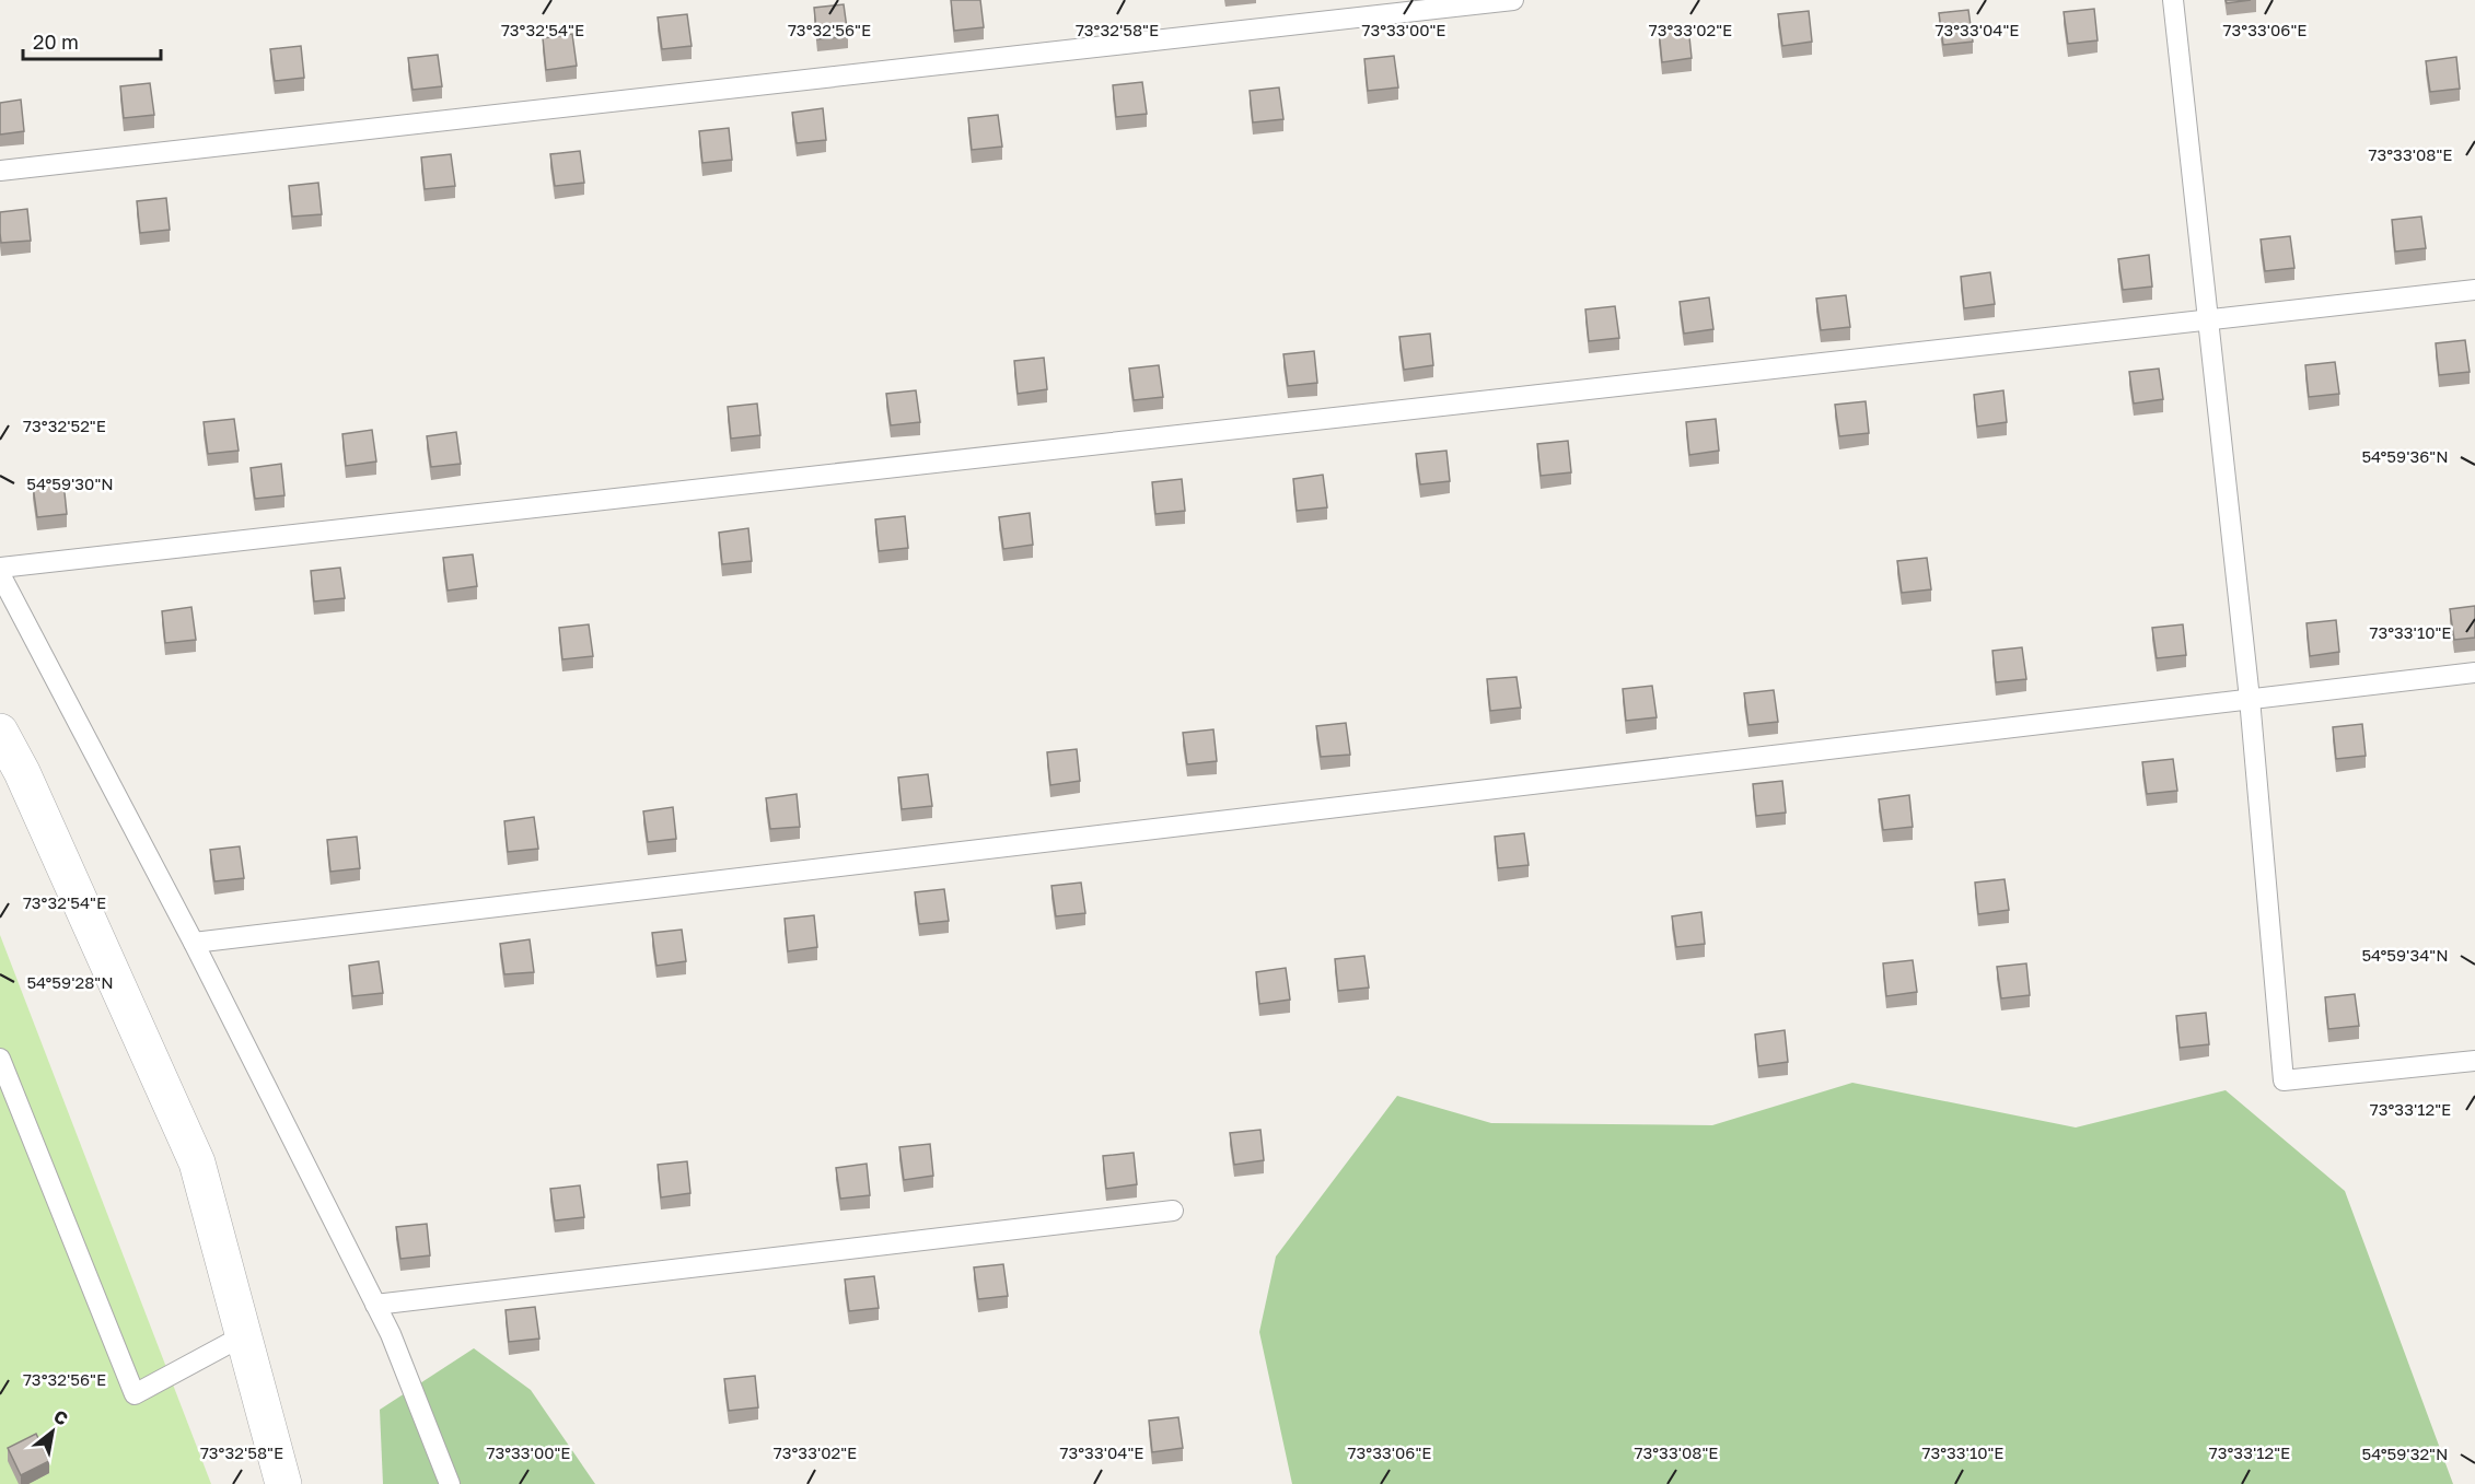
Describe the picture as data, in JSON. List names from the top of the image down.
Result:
{
  "scale_bar": "20 m",
  "north": "top right",
  "coordinates": [
    "73°32'54\"E",
    "73°32'56\"E",
    "73°32'58\"E",
    "73°33'00\"E",
    "73°33'02\"E",
    "73°33'04\"E",
    "73°33'06\"E",
    "73°33'08\"E",
    "73°32'52\"E",
    "54°59'36\"N",
    "54°59'30\"N",
    "73°33'10\"E",
    "54°59'34\"N",
    "54°59'28\"N",
    "73°33'12\"E",
    "54°59'32\"N"
  ]
}
